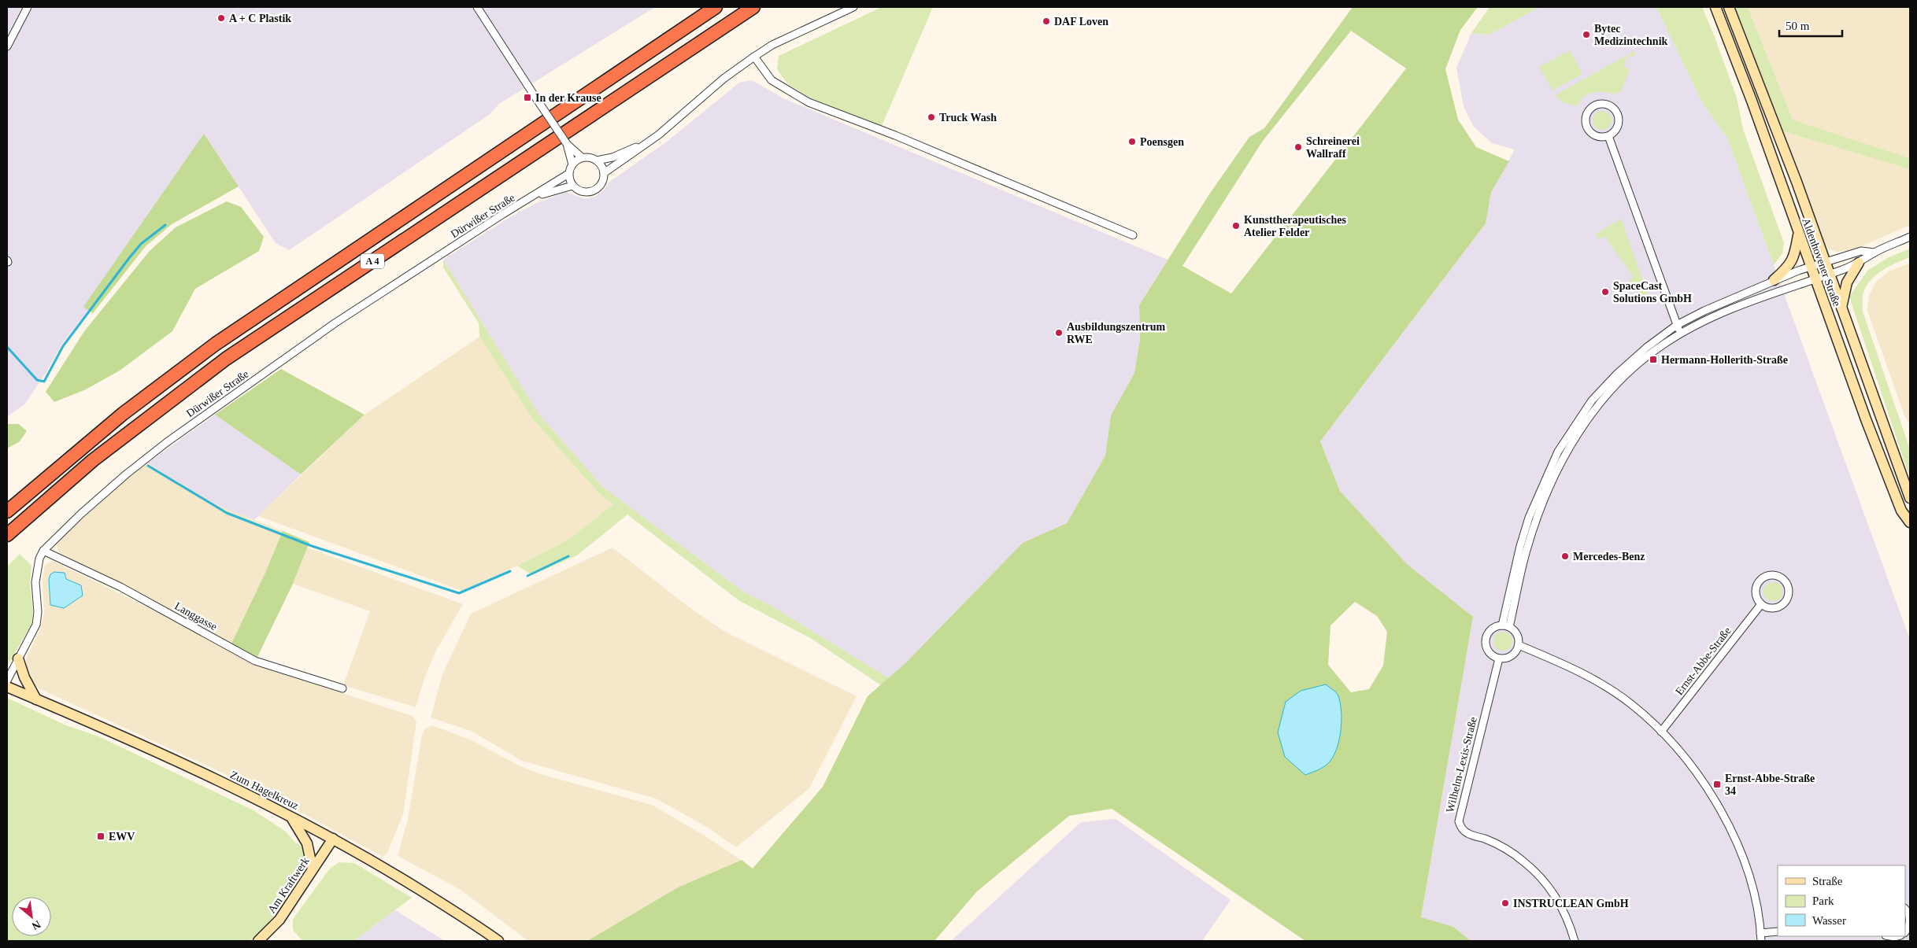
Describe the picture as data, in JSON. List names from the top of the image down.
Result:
{
  "streets": {
    "highway": ["A 4"],
    "main road": ["Aldenhovener Straße", "Zum Hagelkreuz", "Am Kraftwerk"],
    "street": [
      "Dürwißer Straße",
      "Langgasse",
      "Ernst-Abbe-Straße",
      "Wilhelm-Lexis-Straße"
    ]
  },
  "crossings": [
    ["Dürwißer Straße", "Langgasse"],
    ["Zum Hagelkreuz", "Am Kraftwerk"]
  ],
  "places": {
    "other": [
      "A + C Plastik",
      "DAF Loven",
      "Bytec Medizintechnik",
      "Truck Wash",
      "Poensgen",
      "Schreinerei Wallraff",
      "Kunsttherapeutisches Atelier Felder",
      "SpaceCast Solutions GmbH",
      "Ausbildungszentrum RWE",
      "Mercedes-Benz",
      "INSTRUCLEAN GmbH"
    ],
    "transit": [
      "In der Krause",
      "Hermann-Hollerith-Straße",
      "Ernst-Abbe-Straße 34",
      "EWV"
    ]
  },
  "legend": ["Straße", "Park", "Wasser"],
  "scale_bar": "50 m",
  "north": "bottom right"
}
